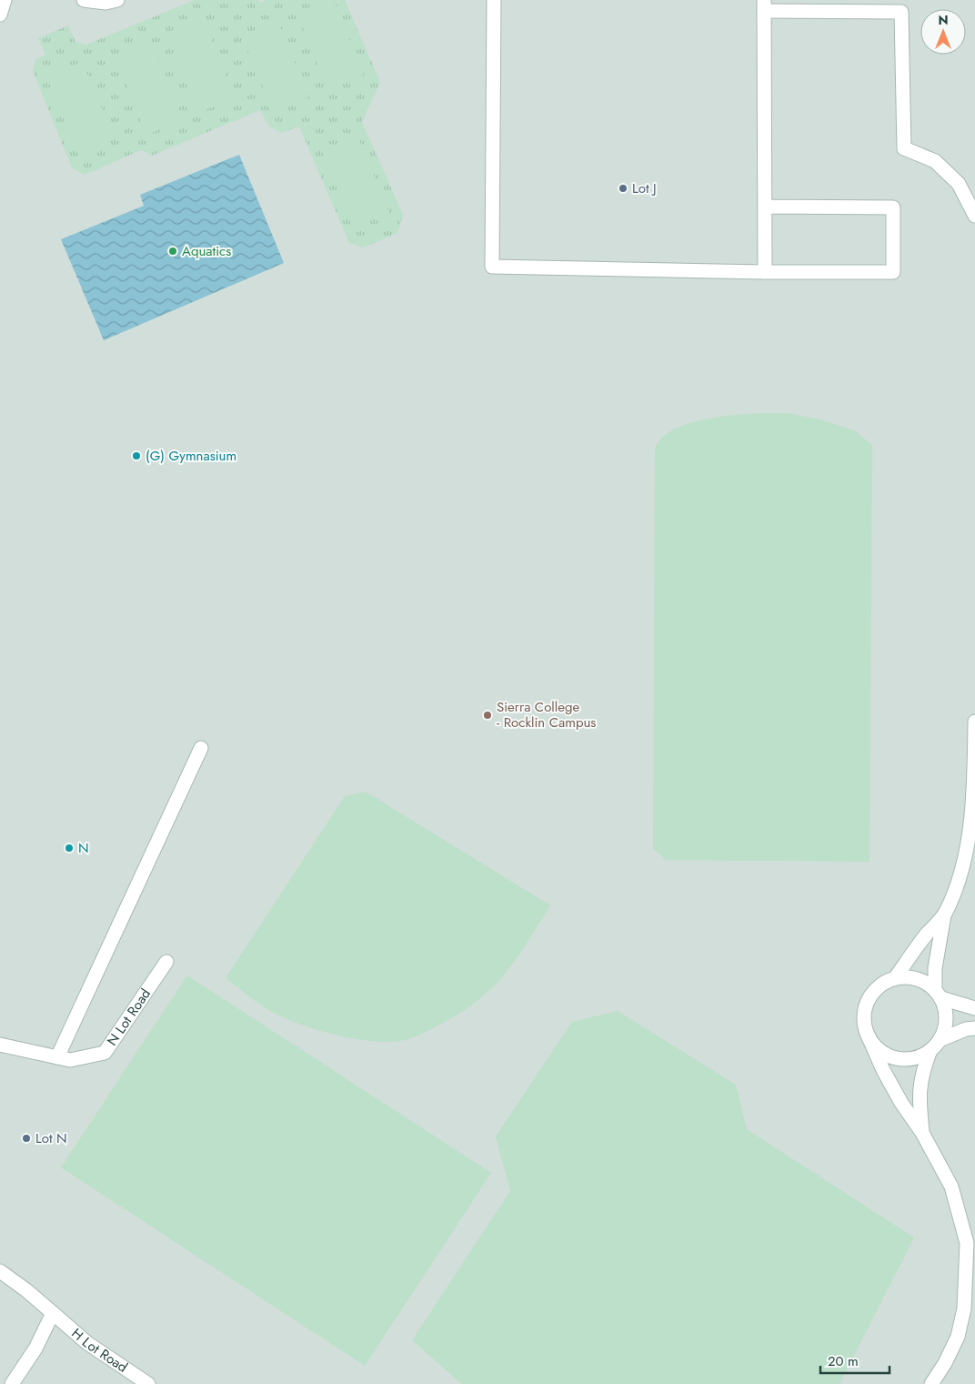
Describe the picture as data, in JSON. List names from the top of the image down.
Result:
{
  "streets": {
    "street": ["N Lot Road", "H Lot Road"]
  },
  "places": [
    "Lot J",
    "Aquatics",
    "(G) Gymnasium",
    "Sierra College - Rocklin Campus",
    "N",
    "Lot N"
  ],
  "scale_bar": "20 m",
  "north": "top"
}
